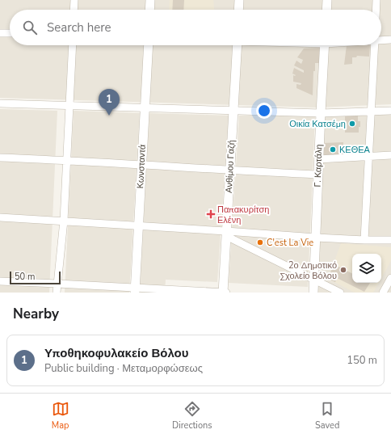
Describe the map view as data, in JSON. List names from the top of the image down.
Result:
{
  "streets": {
    "street": ["Γ. Καρτάλη", "Κωνσταντά", "Ανθίμου Γαζή"]
  },
  "places": {
    "other": [
      "Οικία Κατσέμη",
      "ΚΕΘΕΑ",
      "C'est La Vie",
      "2ο Δημοτικό Σχολείο Βόλου"
    ],
    "health": ["Παπακυρίτση Ελένη"]
  },
  "scale_bar": "50 m",
  "page": {
    "search": "Search here",
    "pins": "1",
    "scale": "50 m",
    "heading": "Nearby",
    "list": [
      {
        "mark": "1",
        "name": "Υποθηκοφυλακείο Βόλου",
        "note": "Public building · Μεταμορφώσεως",
        "value": "150 m"
      }
    ],
    "nav": ["Map", "Directions", "Saved"]
  }
}
